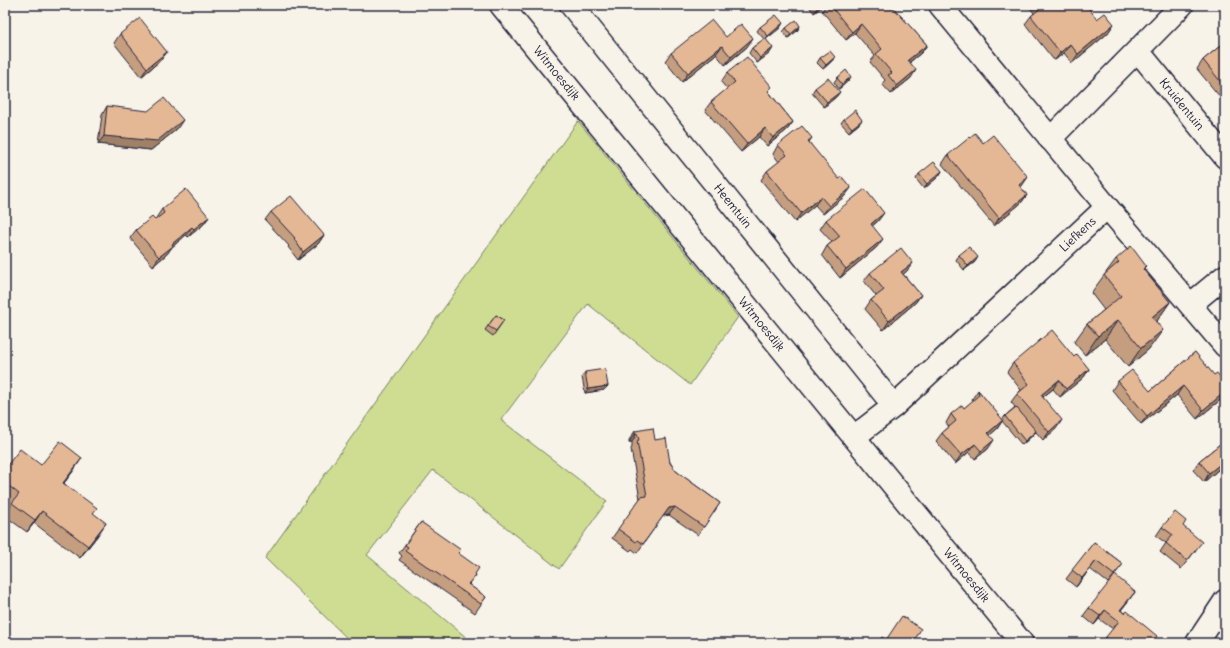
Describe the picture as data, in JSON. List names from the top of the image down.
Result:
{
  "streets": {
    "street": [
      "Witmoesdijk",
      "Kruidentuin",
      "Heemtuin",
      "Liefkens"
    ]
  },
  "crossings": [
    ["Witmoesdijk", "Liefkens"],
    ["Heemtuin", "Liefkens"]
  ]
}
